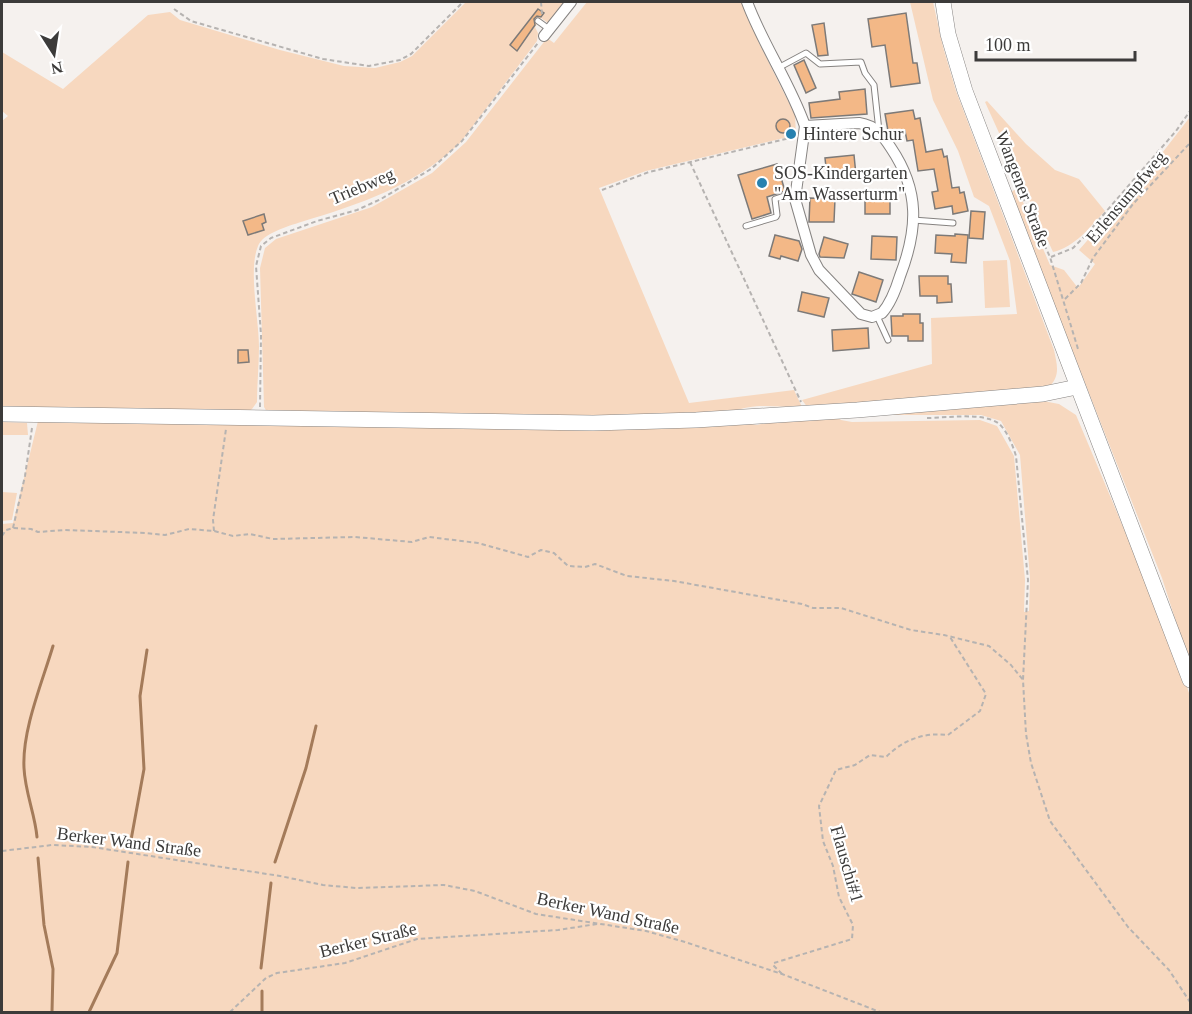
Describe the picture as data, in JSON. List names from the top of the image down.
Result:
{
  "streets": {
    "main road": ["Wangener Straße"],
    "path": [
      "Triebweg",
      "Erlensumpfweg",
      "Berker Wand Straße",
      "Flauschi#1",
      "Berker Straße"
    ]
  },
  "crossings": [
    ["Berker Wand Straße", "Flauschi#1"],
    ["Berker Wand Straße", "Berker Straße"]
  ],
  "places": ["Hintere Schur", "SOS-Kindergarten \"Am Wasserturm\""],
  "scale_bar": "100 m",
  "north": "bottom"
}
